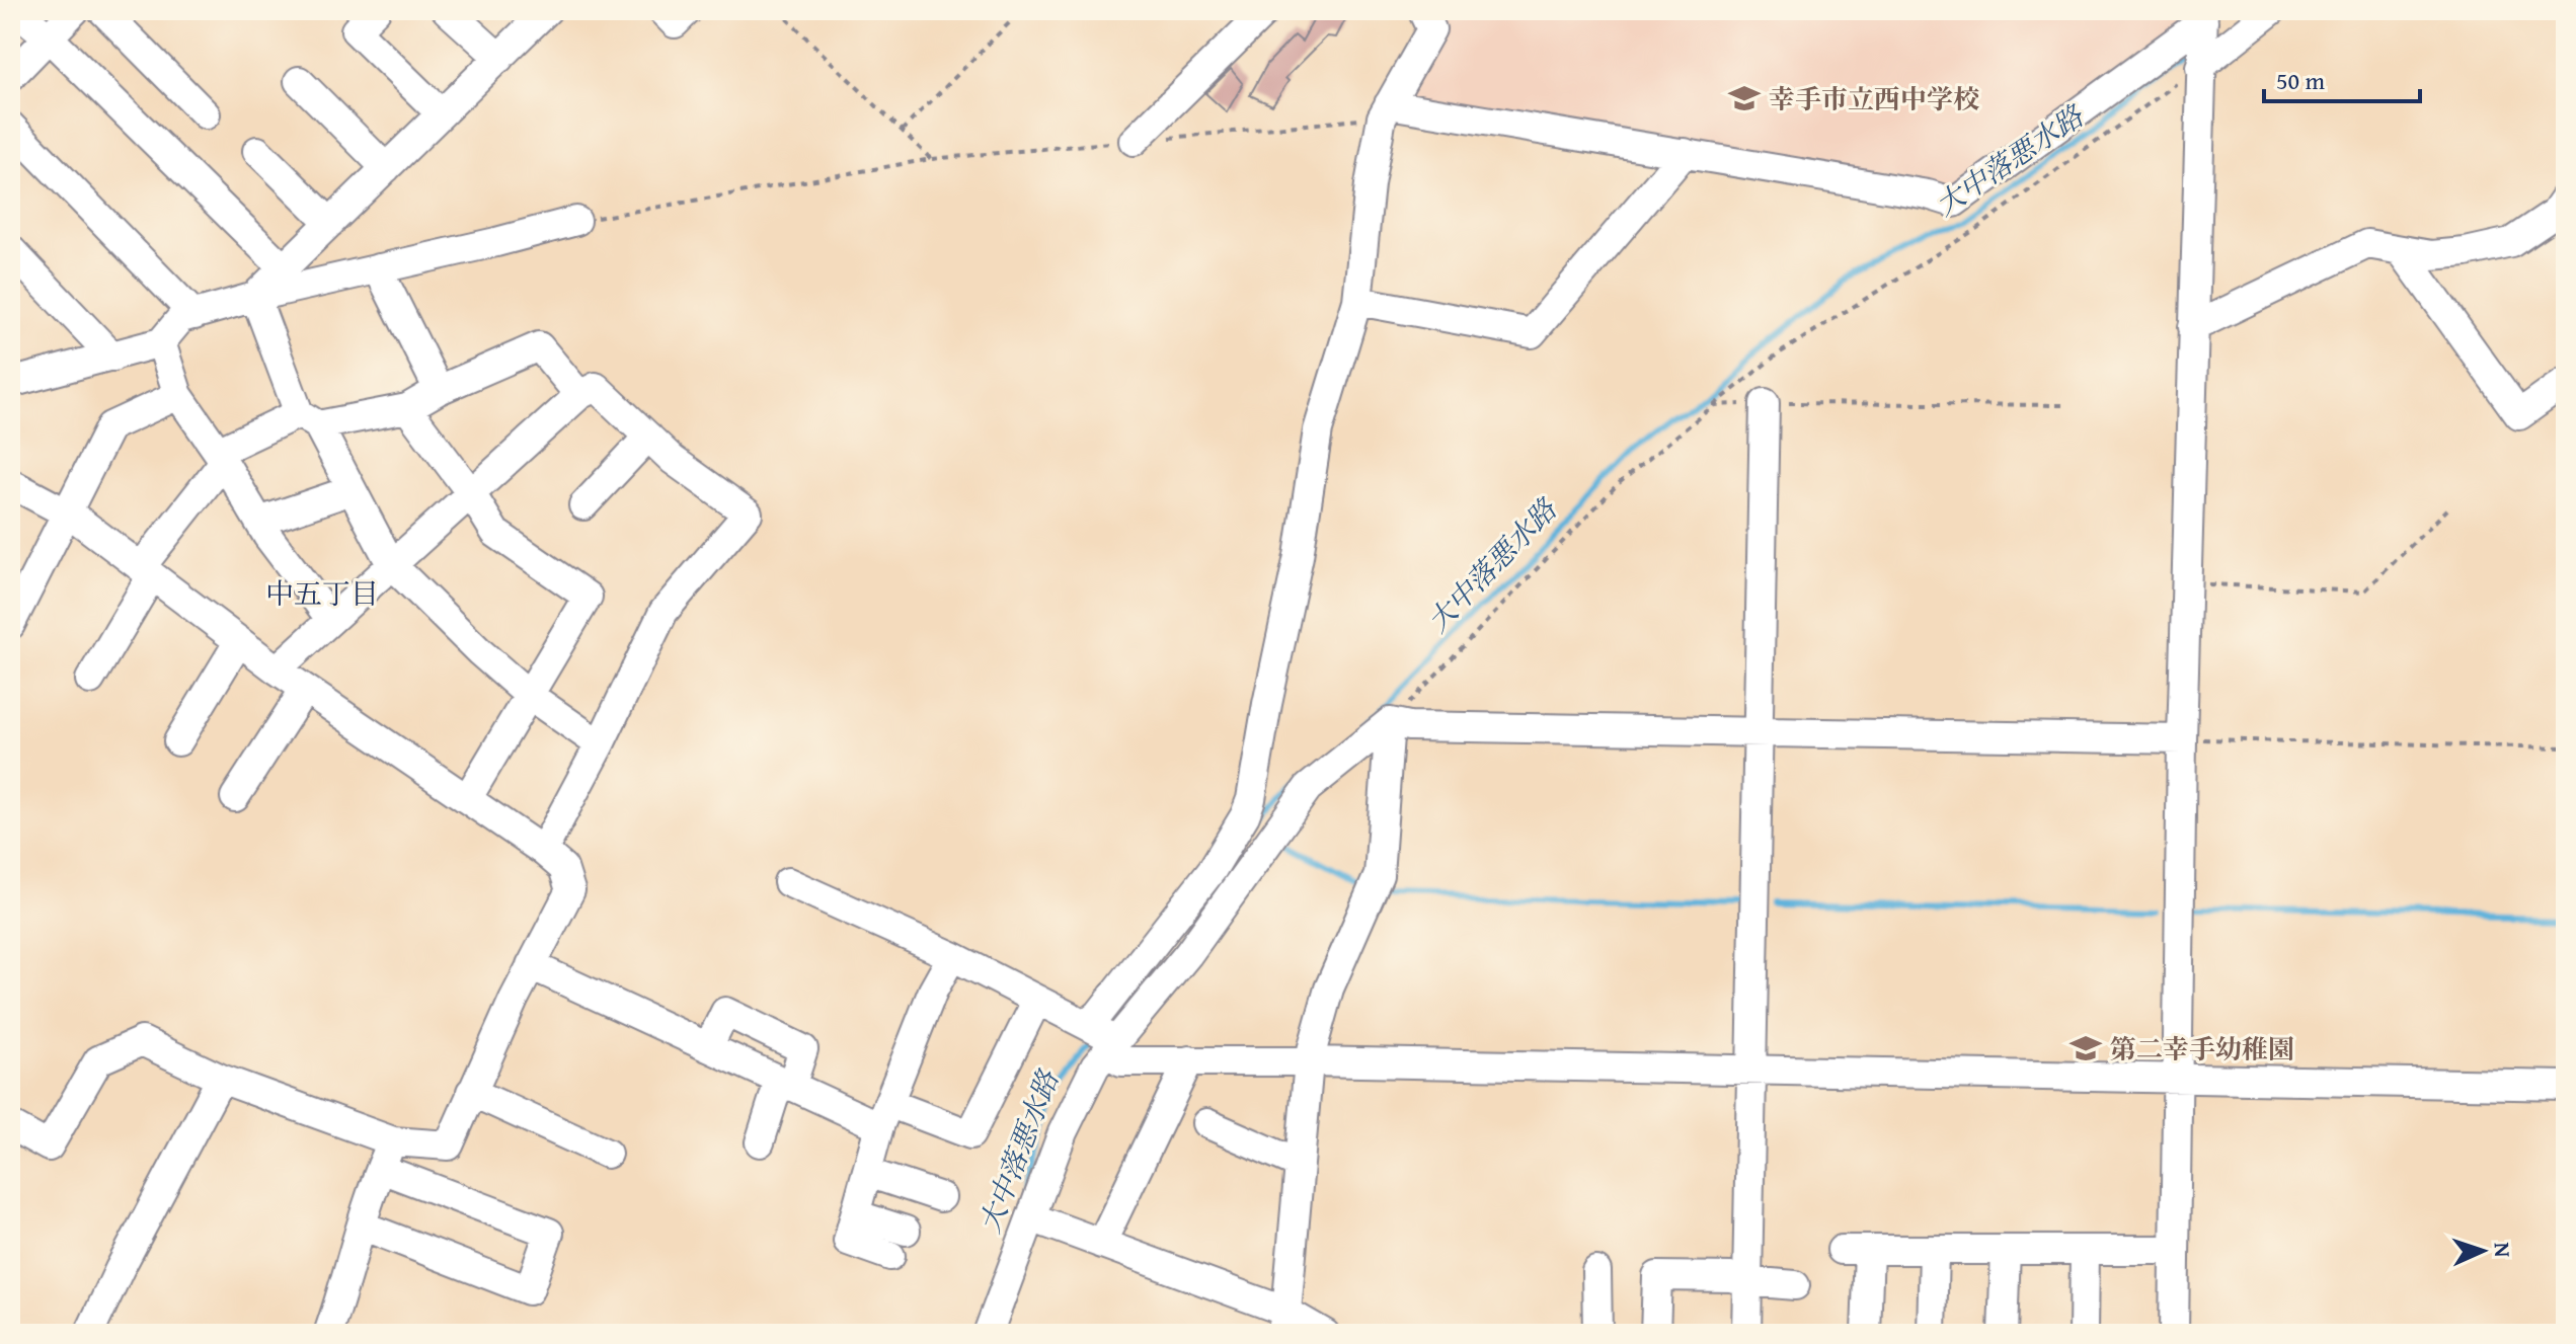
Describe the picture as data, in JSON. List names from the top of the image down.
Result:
{
  "districts": ["中五丁目"],
  "water": ["大中落悪水路"],
  "places": {
    "school or university": ["幸手市立西中学校", "第二幸手幼稚園"]
  },
  "scale_bar": "50 m",
  "north": "right"
}
